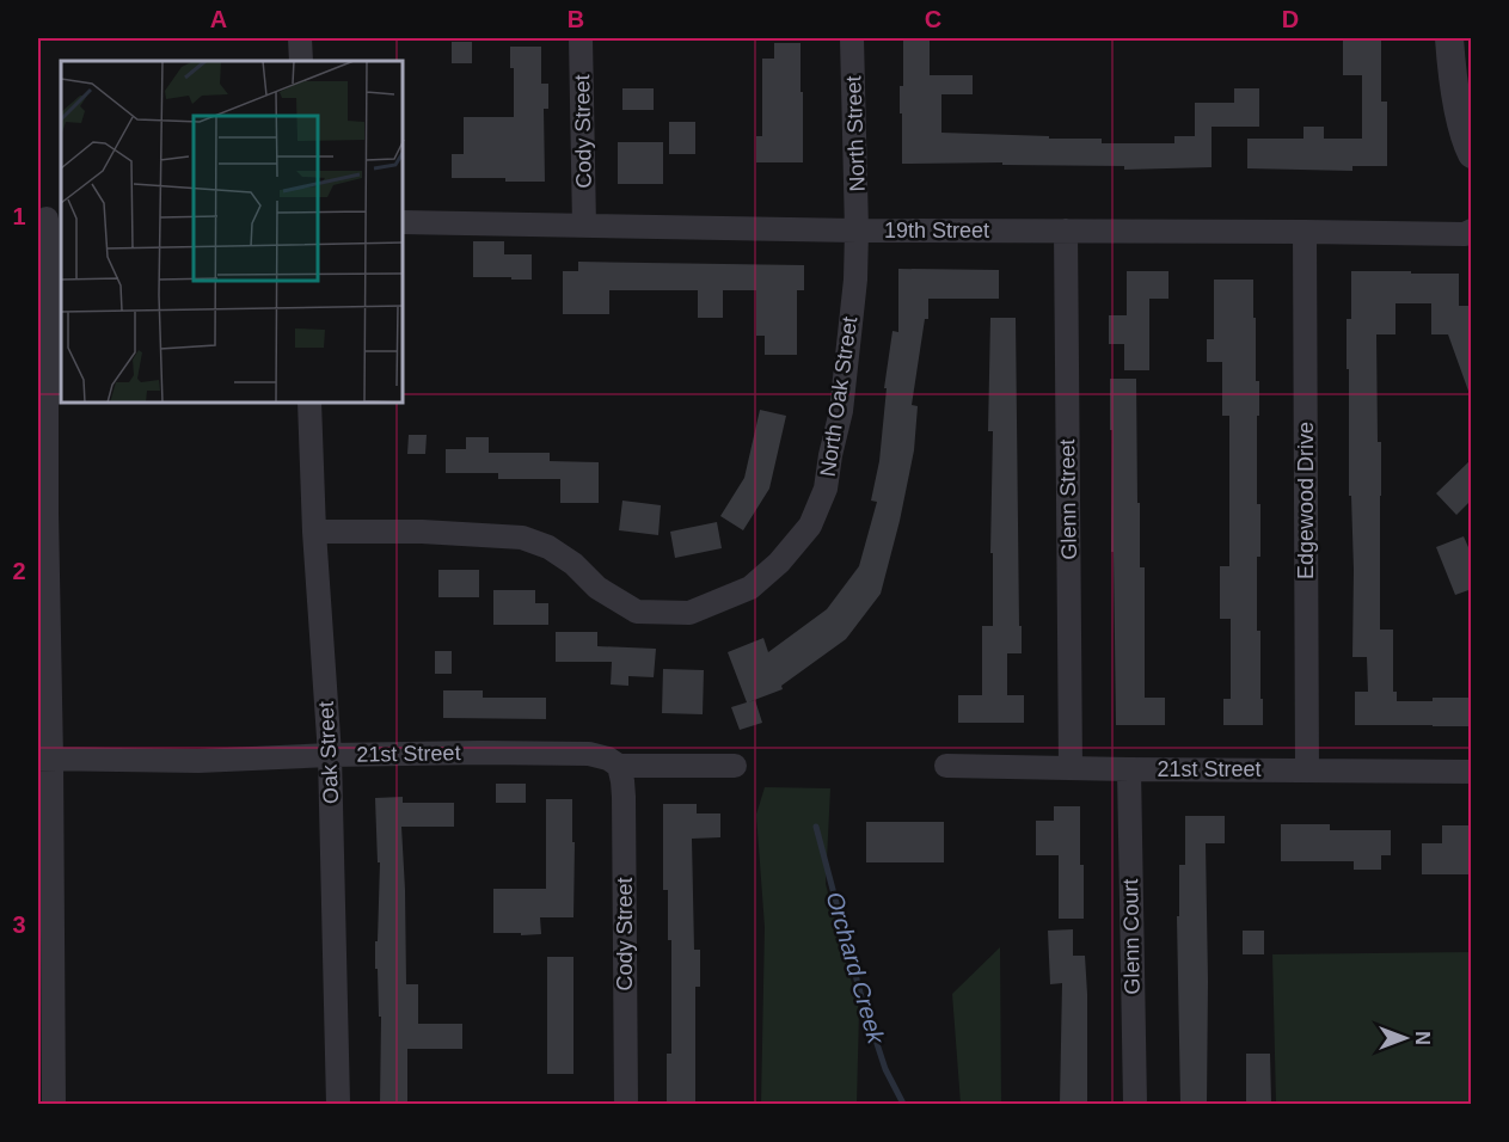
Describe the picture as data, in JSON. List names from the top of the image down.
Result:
{
  "streets": {
    "street": [
      "Cody Street",
      "North Street",
      "19th Street",
      "North Oak Street",
      "Glenn Street",
      "Edgewood Drive",
      "Oak Street",
      "21st Street",
      "Glenn Court"
    ]
  },
  "crossings": [
    ["Cody Street", "19th Street"],
    ["Cody Street", "21st Street"],
    ["North Street", "19th Street"],
    ["North Street", "North Oak Street"],
    ["19th Street", "North Oak Street"],
    ["19th Street", "Glenn Street"],
    ["19th Street", "Edgewood Drive"],
    ["North Oak Street", "Oak Street"],
    ["Glenn Street", "21st Street"],
    ["Edgewood Drive", "21st Street"],
    ["Oak Street", "21st Street"],
    ["21st Street", "Glenn Court"]
  ],
  "water": ["Orchard Creek"],
  "north": "right",
  "grid": {
    "columns": [
      "A",
      "B",
      "C",
      "D"
    ],
    "rows": ["1", "2", "3"]
  }
}
